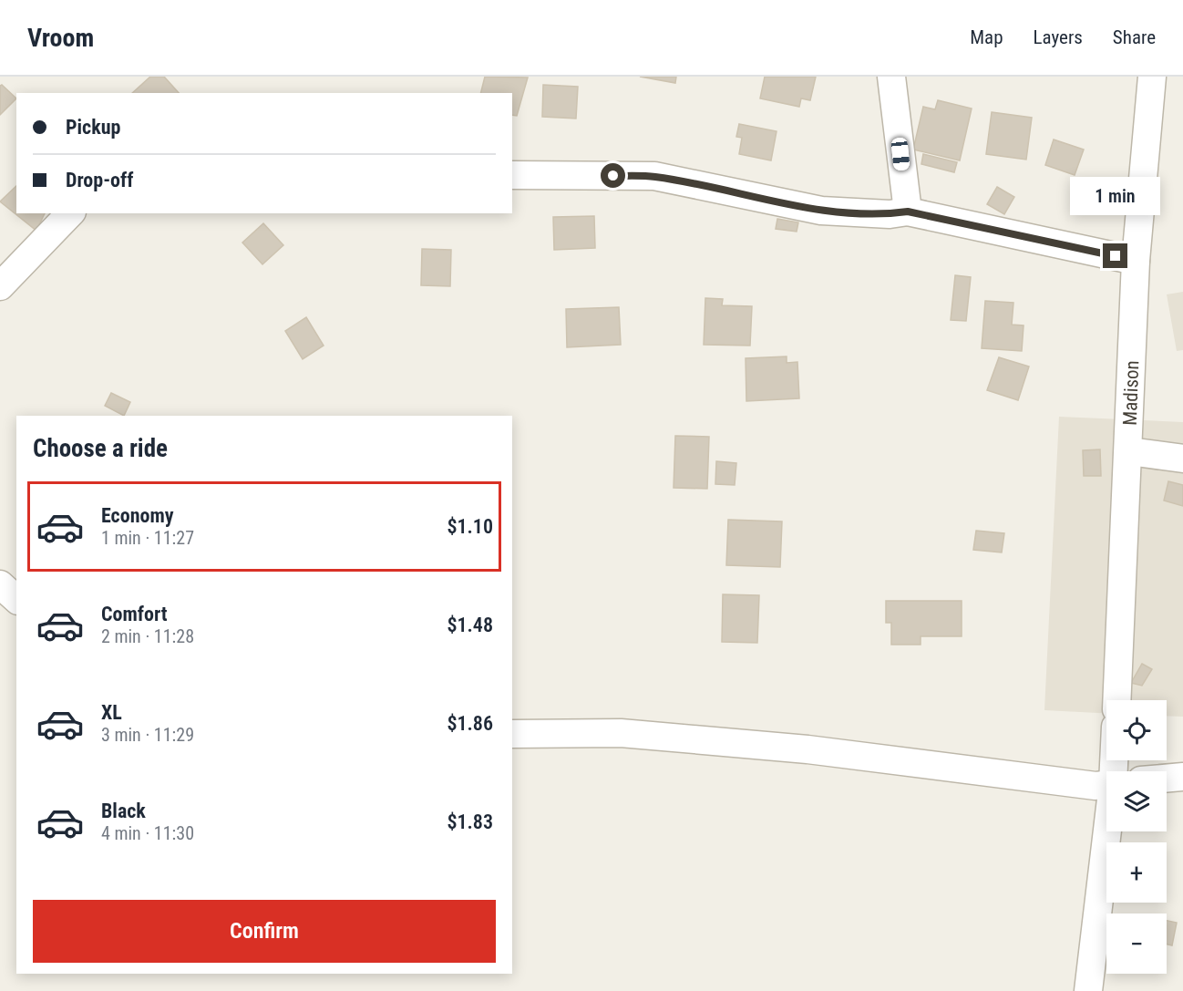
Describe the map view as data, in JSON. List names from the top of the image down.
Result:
{
  "streets": {
    "street": ["Madison"]
  },
  "page": {
    "header": "Vroom",
    "nav": ["Map", "Layers", "Share"],
    "banner": ["Pickup", "Drop-off"],
    "bubble": "1 min",
    "heading": "Choose a ride",
    "list": [
      {
        "name": "Economy",
        "note": "1 min · 11:27",
        "value": "$1.10"
      },
      {
        "name": "Comfort",
        "note": "2 min · 11:28",
        "value": "$1.48"
      },
      {
        "name": "XL",
        "note": "3 min · 11:29",
        "value": "$1.86"
      },
      {
        "name": "Black",
        "note": "4 min · 11:30",
        "value": "$1.83"
      }
    ],
    "map_buttons": ["+", "−"],
    "buttons": "Confirm"
  }
}
